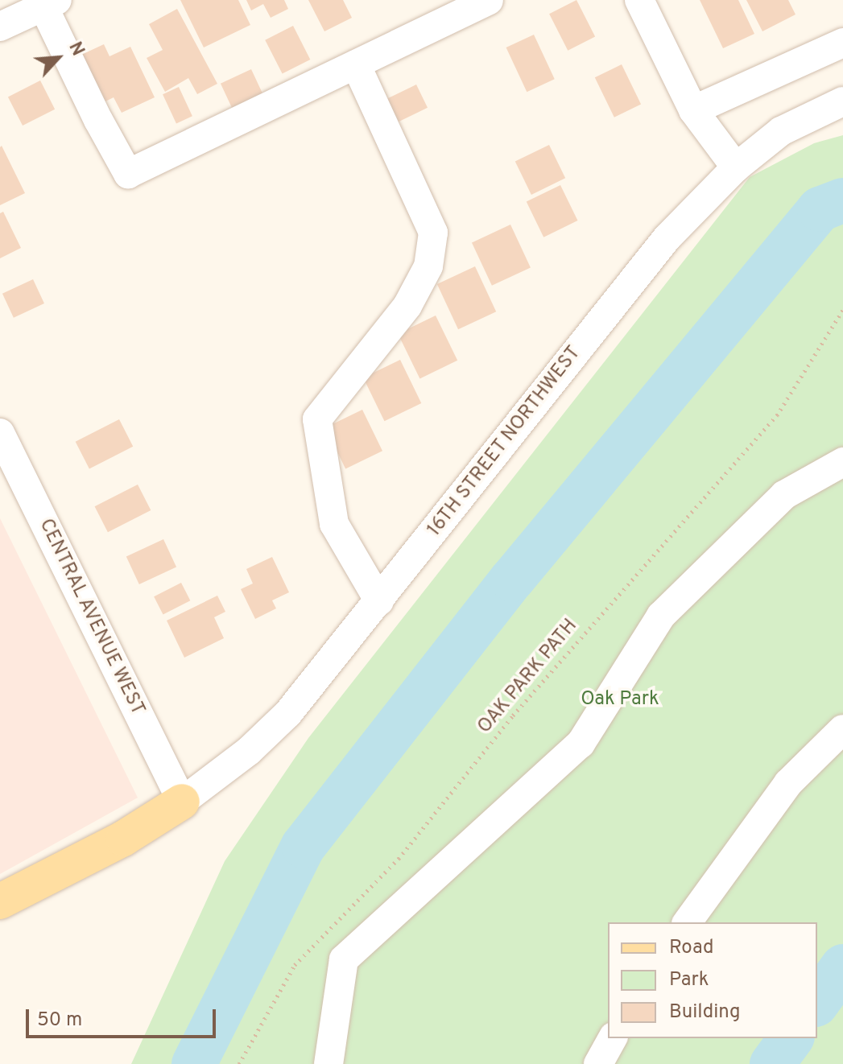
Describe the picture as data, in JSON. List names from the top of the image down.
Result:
{
  "streets": {
    "street": ["16TH STREET NORTHWEST", "CENTRAL AVENUE WEST"],
    "path": ["OAK PARK PATH"]
  },
  "crossings": [
    ["16TH STREET NORTHWEST", "CENTRAL AVENUE WEST"]
  ],
  "parks": ["Oak Park"],
  "legend": ["Road", "Park", "Building"],
  "scale_bar": "50 m",
  "north": "top right"
}
